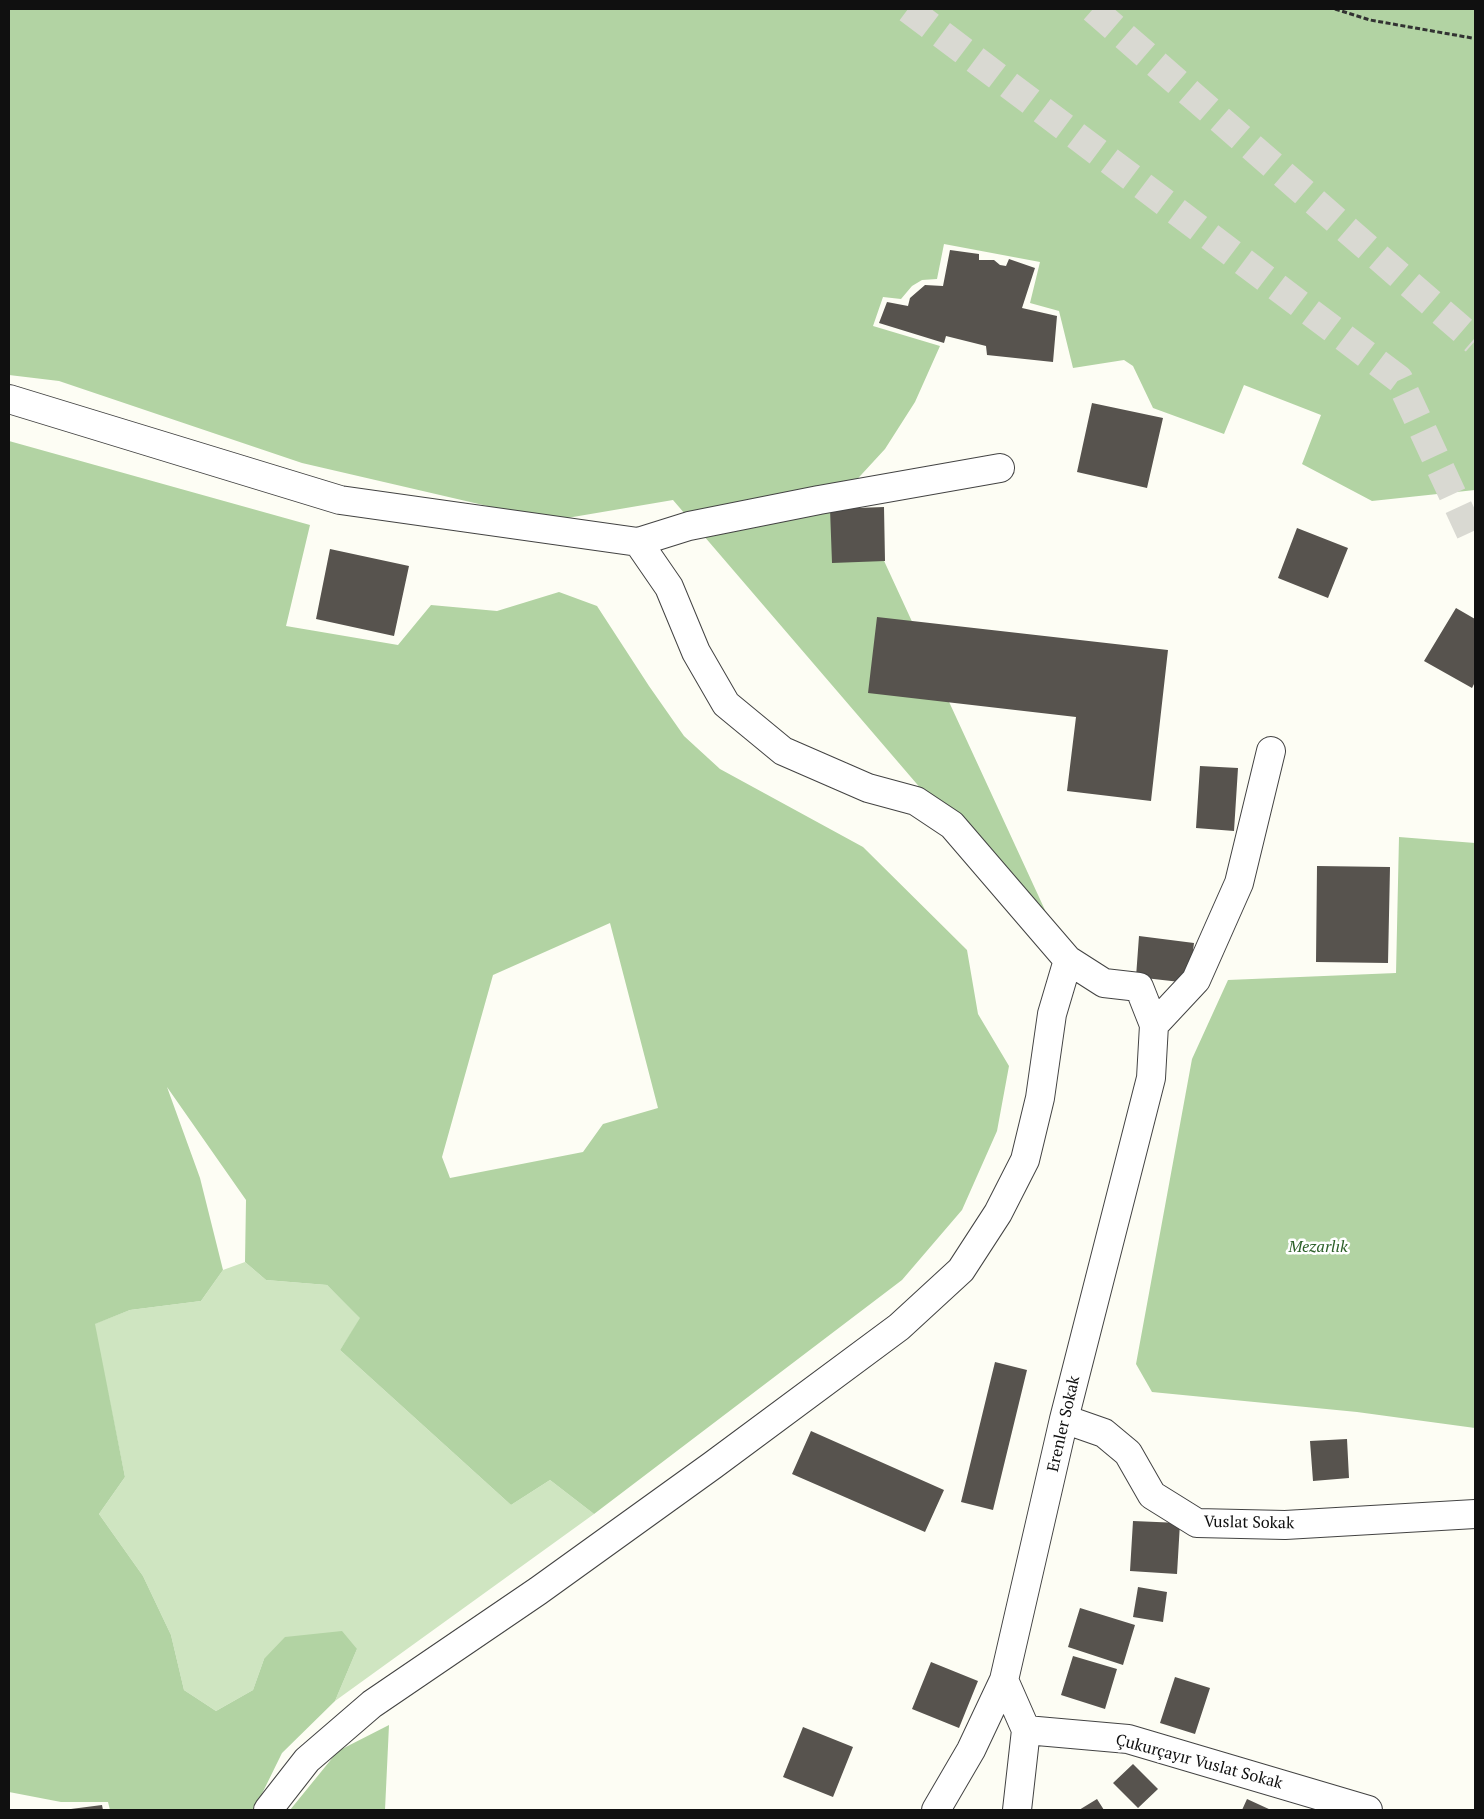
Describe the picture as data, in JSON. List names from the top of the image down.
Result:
{
  "streets": {
    "street": ["Erenler Sokak", "Vuslat Sokak", "Çukurçayır Vuslat Sokak"]
  },
  "crossings": [
    ["Erenler Sokak", "Vuslat Sokak"]
  ],
  "parks": ["Mezarlık"]
}
